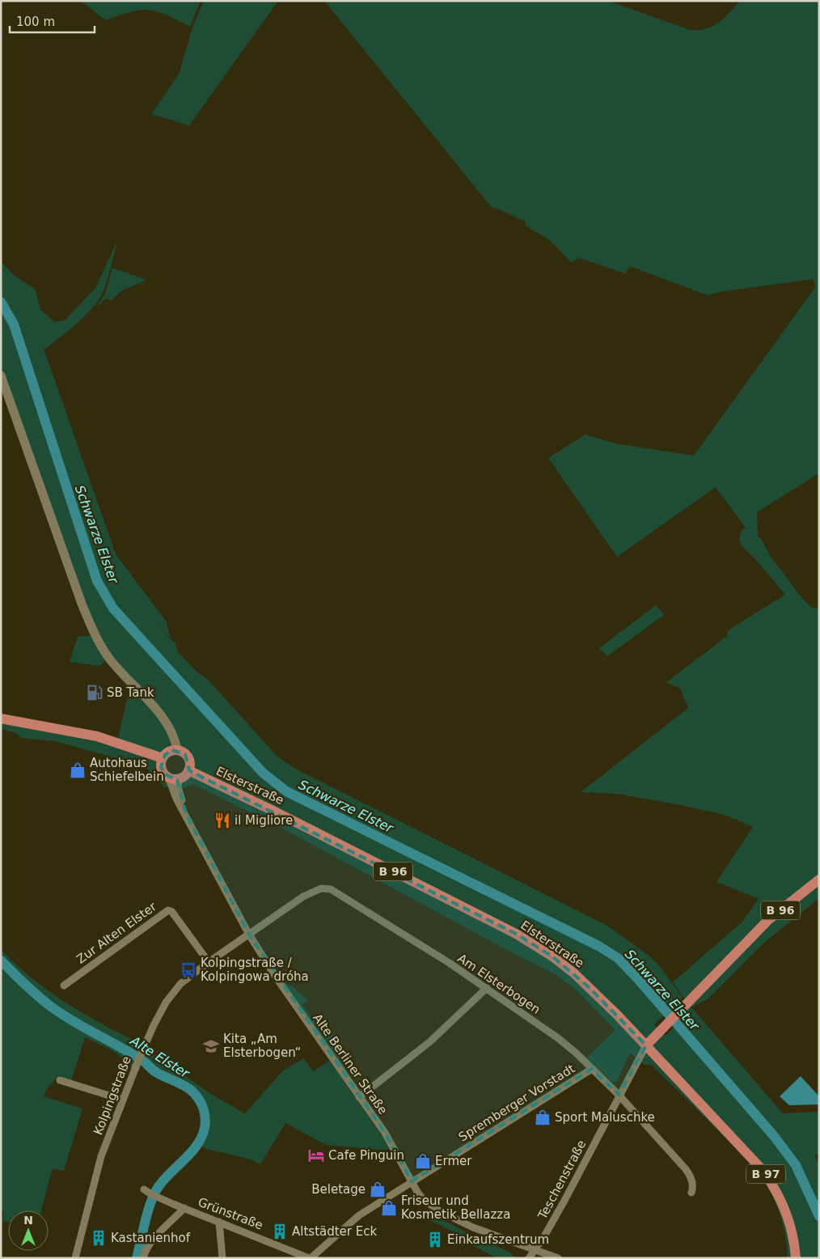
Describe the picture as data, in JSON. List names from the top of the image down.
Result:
{
  "streets": {
    "main road": ["Elsterstraße", "B 96", "B 97"],
    "street": [
      "Zur Alten Elster",
      "Am Elsterbogen",
      "Alte Berliner Straße",
      "Kolpingstraße",
      "Spremberger Vorstadt",
      "Teschenstraße",
      "Grünstraße"
    ]
  },
  "crossings": [
    ["Elsterstraße", "B 96"],
    ["Elsterstraße", "Alte Berliner Straße"],
    ["Elsterstraße", "Teschenstraße"],
    ["B 96", "Teschenstraße"],
    ["Zur Alten Elster", "Kolpingstraße"],
    ["Am Elsterbogen", "Alte Berliner Straße"],
    ["Am Elsterbogen", "Kolpingstraße"],
    ["Am Elsterbogen", "Spremberger Vorstadt"],
    ["Am Elsterbogen", "Teschenstraße"],
    ["Alte Berliner Straße", "Kolpingstraße"],
    ["Alte Berliner Straße", "Spremberger Vorstadt"],
    ["Alte Berliner Straße", "Teschenstraße"],
    ["Spremberger Vorstadt", "Grünstraße"]
  ],
  "water": ["Schwarze Elster", "Alte Elster"],
  "places": {
    "fuel station": ["SB Tank"],
    "shop": [
      "Autohaus Schiefelbein",
      "Sport Maluschke",
      "Ermer",
      "Beletage",
      "Friseur und Kosmetik Bellazza"
    ],
    "restaurant": ["il Migliore"],
    "bus stop": ["Kolpingstraße / Kolpingowa dróha"],
    "school or university": ["Kita „Am Elsterbogen“"],
    "hotel": ["Cafe Pinguin"],
    "building": ["Altstädter Eck", "Kastanienhof", "Einkaufszentrum"]
  },
  "scale_bar": "100 m",
  "north": "top"
}
